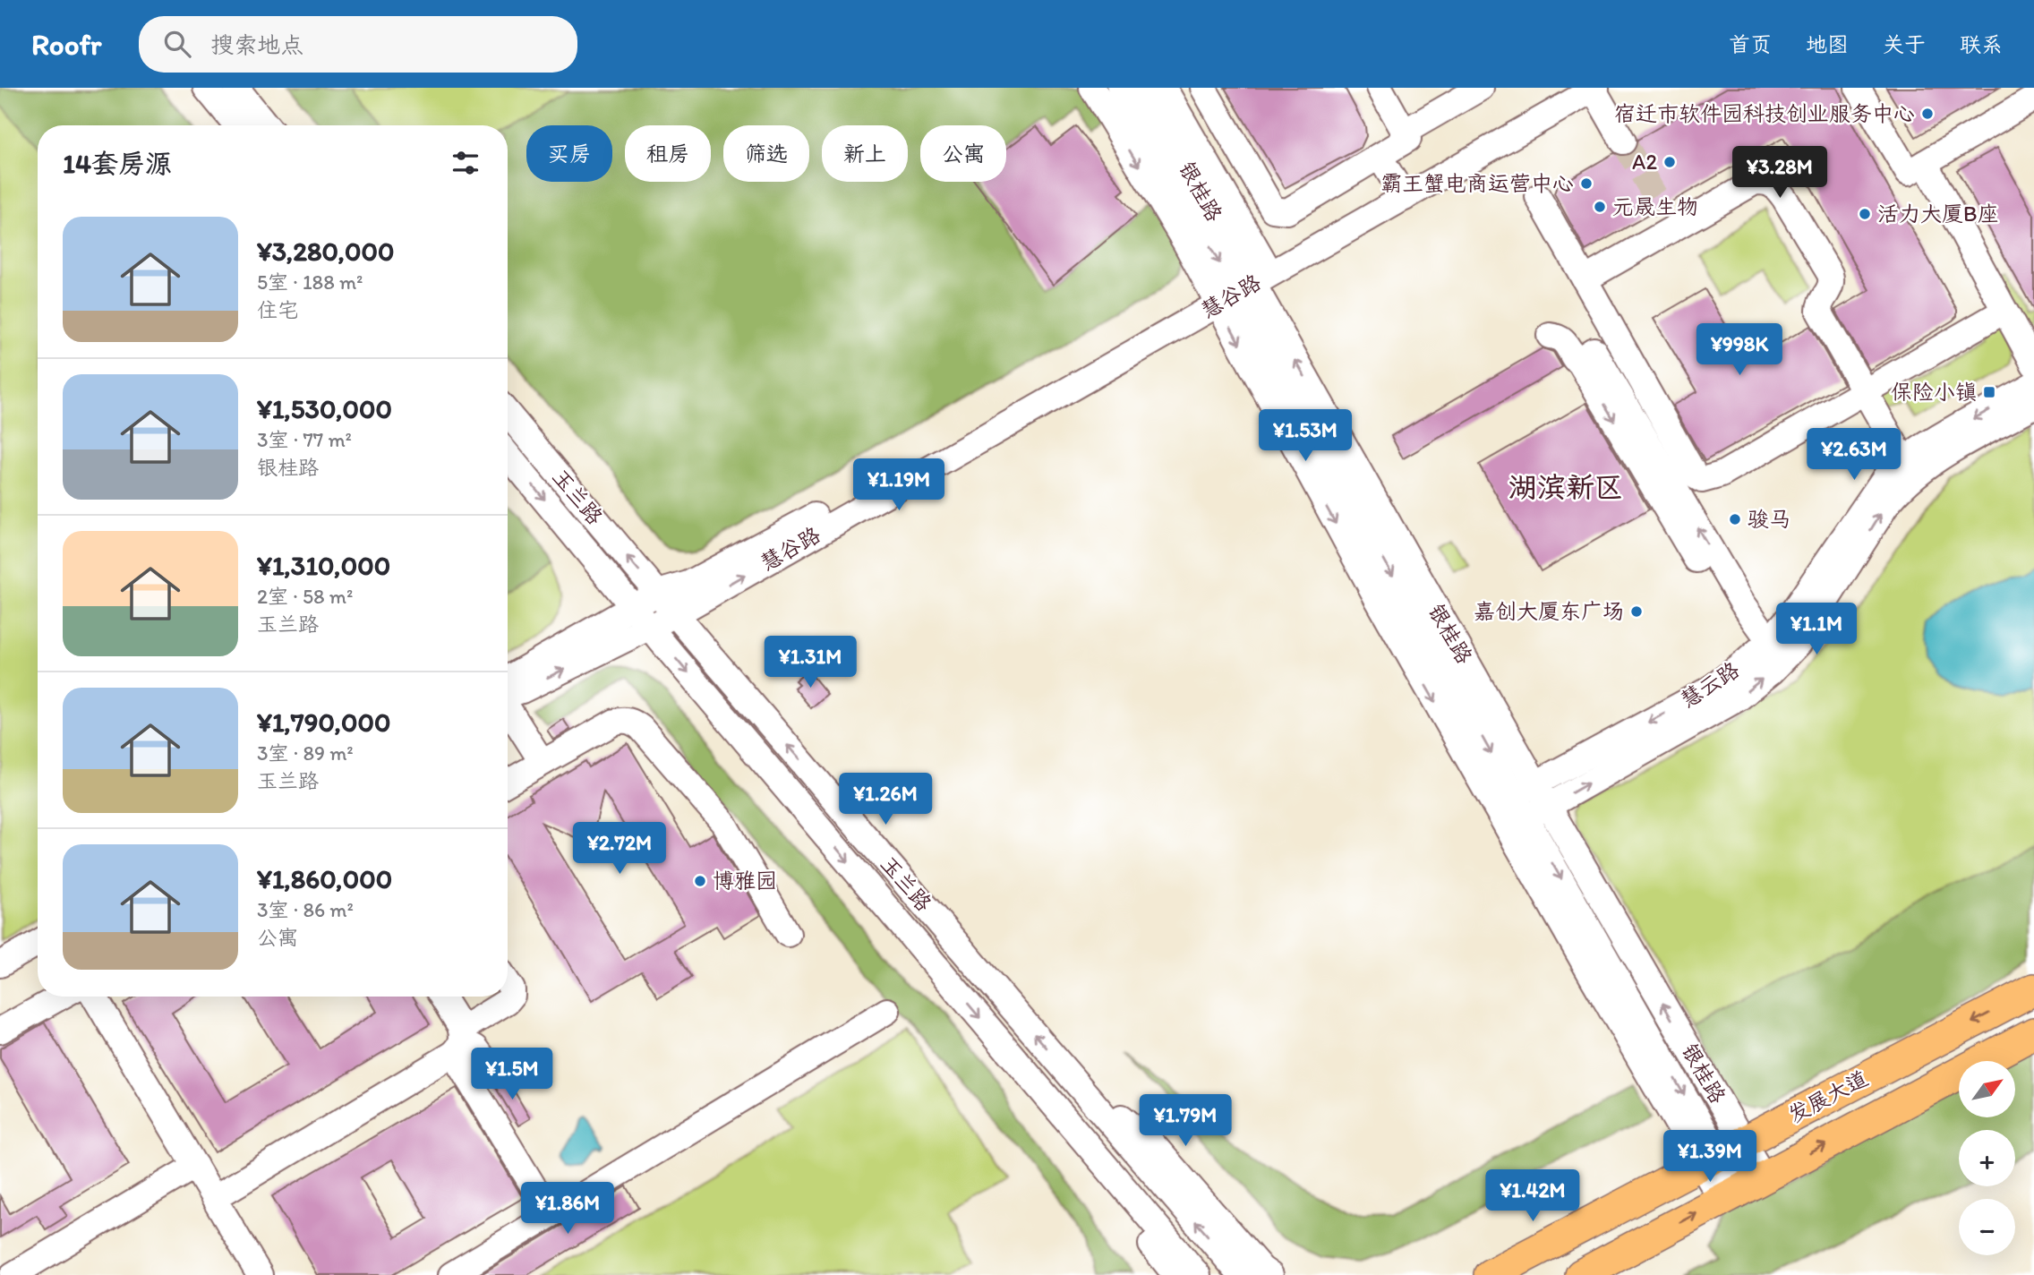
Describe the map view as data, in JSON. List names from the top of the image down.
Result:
{
  "streets": {
    "main road": ["发展大道"],
    "street": [
      "银桂路",
      "慧谷路",
      "玉兰路",
      "慧云路"
    ]
  },
  "crossings": [
    ["银桂路", "慧谷路"],
    ["银桂路", "慧云路"],
    ["银桂路", "发展大道"],
    ["慧谷路", "玉兰路"]
  ],
  "districts": ["湖滨新区"],
  "places": {
    "other": [
      "宿迁市软件园科技创业服务中心",
      "A2",
      "霸王蟹电商运营中心",
      "元晟生物",
      "活力大厦B座",
      "骏马",
      "嘉创大厦东广场",
      "博雅园"
    ],
    "transit": ["保险小镇"]
  },
  "north": "top right",
  "page": {
    "header": "Roofr",
    "search": "搜索地点",
    "nav": [
      "首页",
      "地图",
      "关于",
      "联系"
    ],
    "chip": [
      "买房",
      "租房",
      "筛选",
      "新上",
      "公寓"
    ],
    "heading": "14套房源",
    "price": [
      "¥3.28M",
      "¥998K",
      "¥1.53M",
      "¥2.63M",
      "¥1.19M",
      "¥1.1M",
      "¥1.31M",
      "¥1.26M",
      "¥2.72M",
      "¥1.5M",
      "¥1.79M",
      "¥1.39M",
      "¥1.42M",
      "¥1.86M"
    ],
    "list": [
      {
        "name": "¥3,280,000",
        "note": "5室 · 188 m² · 住宅"
      },
      {
        "name": "¥1,530,000",
        "note": "3室 · 77 m² · 银桂路"
      },
      {
        "name": "¥1,310,000",
        "note": "2室 · 58 m² · 玉兰路"
      },
      {
        "name": "¥1,790,000",
        "note": "3室 · 89 m² · 玉兰路"
      },
      {
        "name": "¥1,860,000",
        "note": "3室 · 86 m² · 公寓"
      }
    ],
    "map_buttons": ["+", "−"]
  }
}
